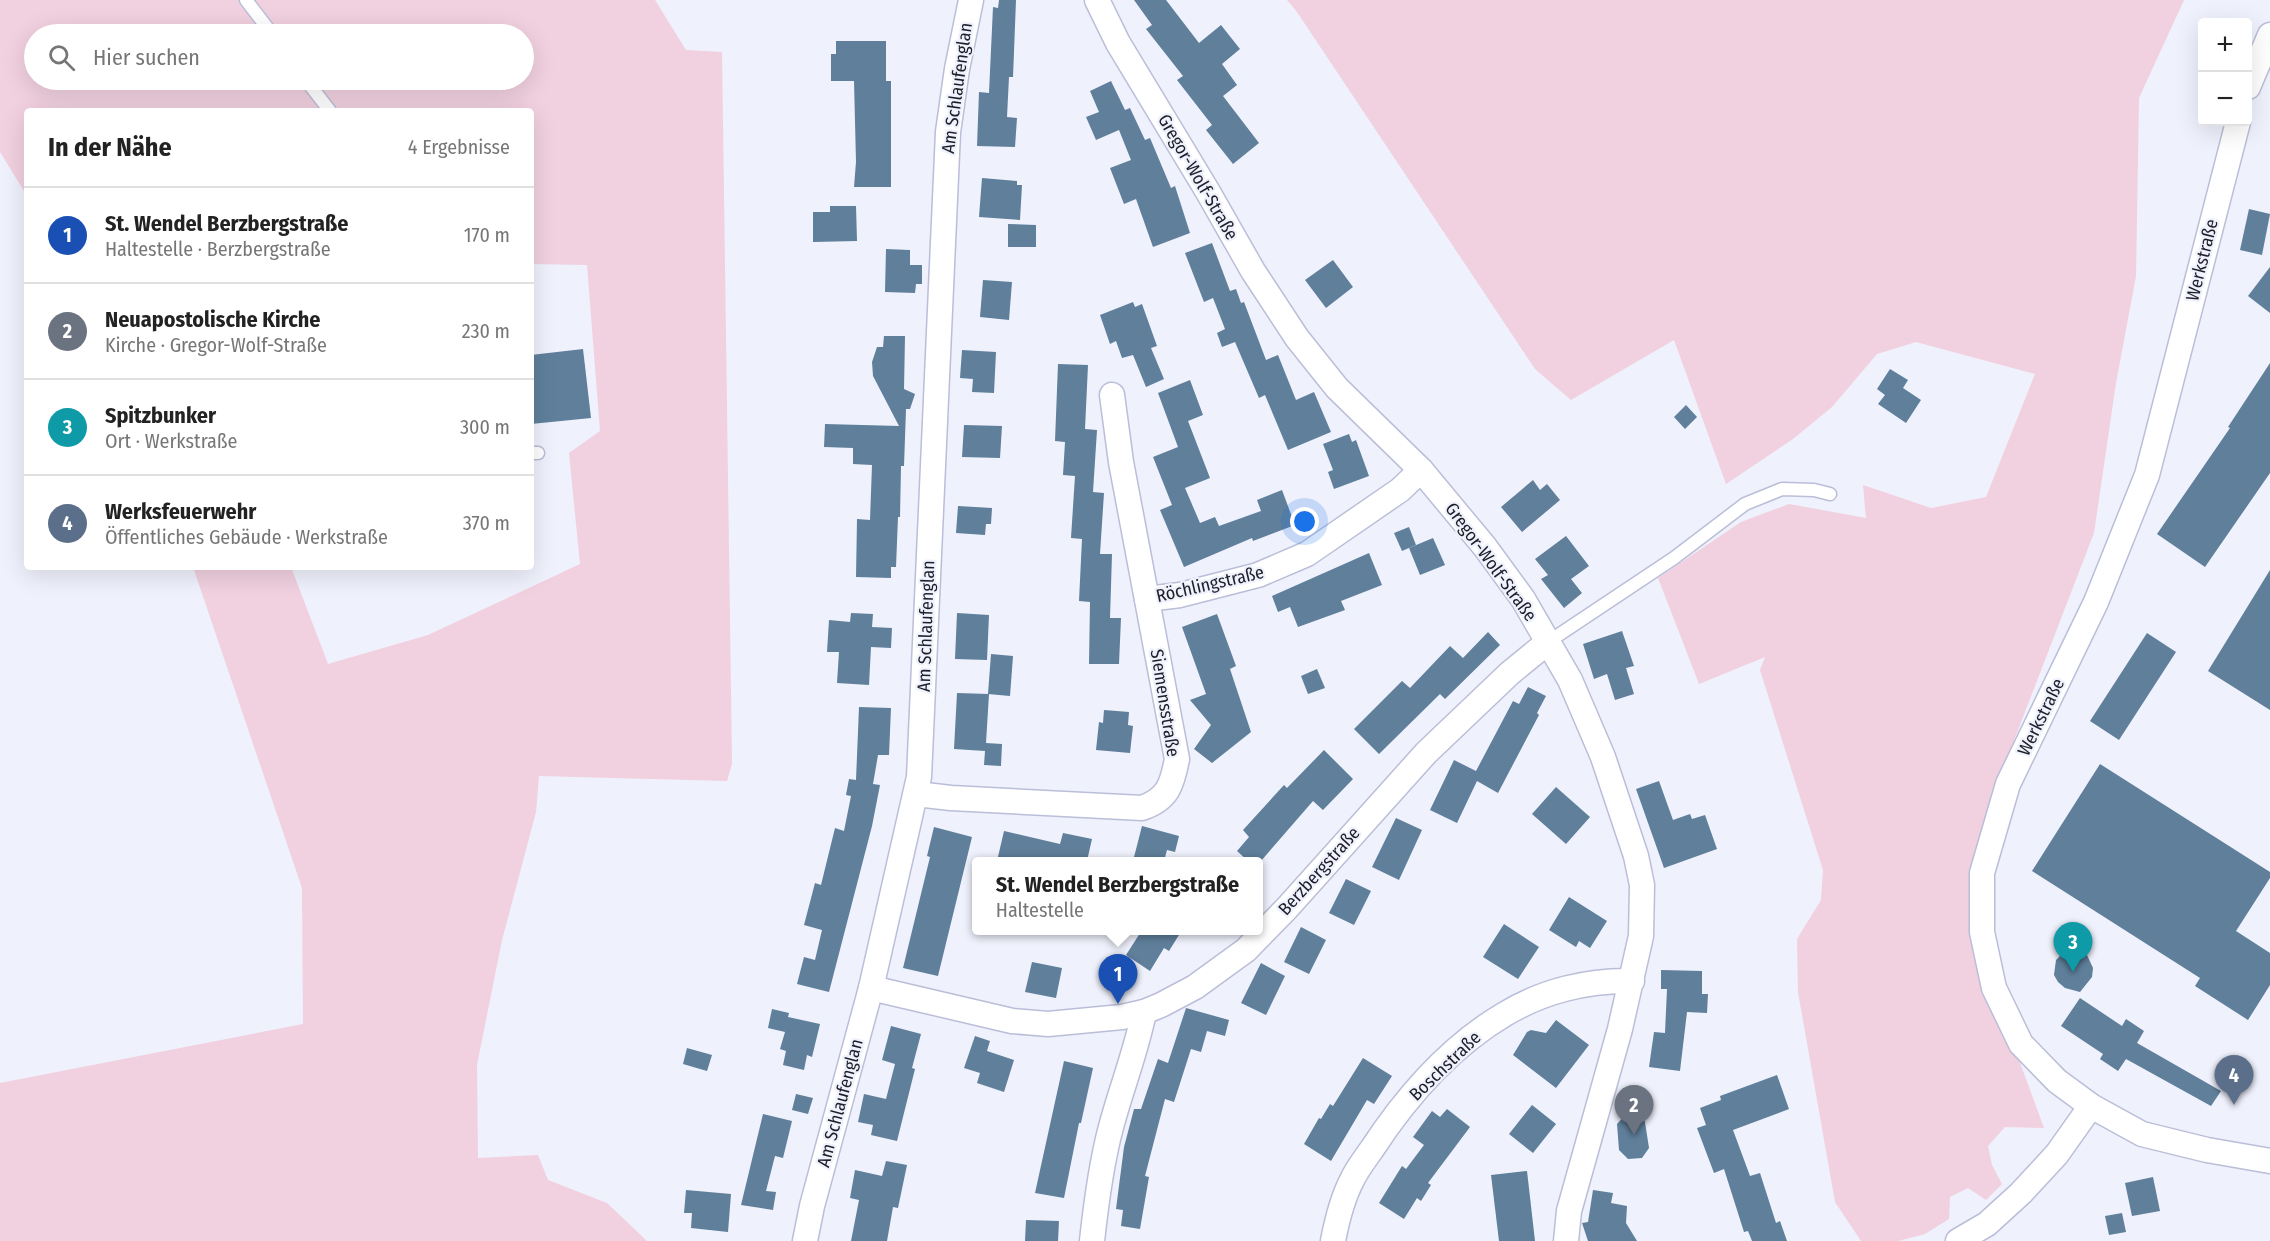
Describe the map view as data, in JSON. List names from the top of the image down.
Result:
{
  "streets": {
    "street": [
      "Am Schlaufenglan",
      "Gregor-Wolf-Straße",
      "Werkstraße",
      "Röchlingstraße",
      "Siemensstraße",
      "Berzbergstraße",
      "Boschstraße"
    ]
  },
  "crossings": [
    ["Am Schlaufenglan", "Siemensstraße"],
    ["Am Schlaufenglan", "Berzbergstraße"],
    ["Gregor-Wolf-Straße", "Röchlingstraße"],
    ["Gregor-Wolf-Straße", "Berzbergstraße"],
    ["Gregor-Wolf-Straße", "Boschstraße"],
    ["Röchlingstraße", "Siemensstraße"]
  ],
  "page": {
    "map_buttons": ["+", "−"],
    "search": "Hier suchen",
    "heading": ["In der Nähe", "4 Ergebnisse"],
    "list": [
      {
        "mark": "1",
        "name": "St. Wendel Berzbergstraße",
        "note": "Haltestelle · Berzbergstraße",
        "value": "170 m"
      },
      {
        "mark": "2",
        "name": "Neuapostolische Kirche",
        "note": "Kirche · Gregor-Wolf-Straße",
        "value": "230 m"
      },
      {
        "mark": "3",
        "name": "Spitzbunker",
        "note": "Ort · Werkstraße",
        "value": "300 m"
      },
      {
        "mark": "4",
        "name": "Werksfeuerwehr",
        "note": "Öffentliches Gebäude · Werkstraße",
        "value": "370 m"
      }
    ],
    "popup": ["St. Wendel Berzbergstraße", "Haltestelle"],
    "pins": [
      "3",
      "1",
      "4",
      "2"
    ]
  }
}
